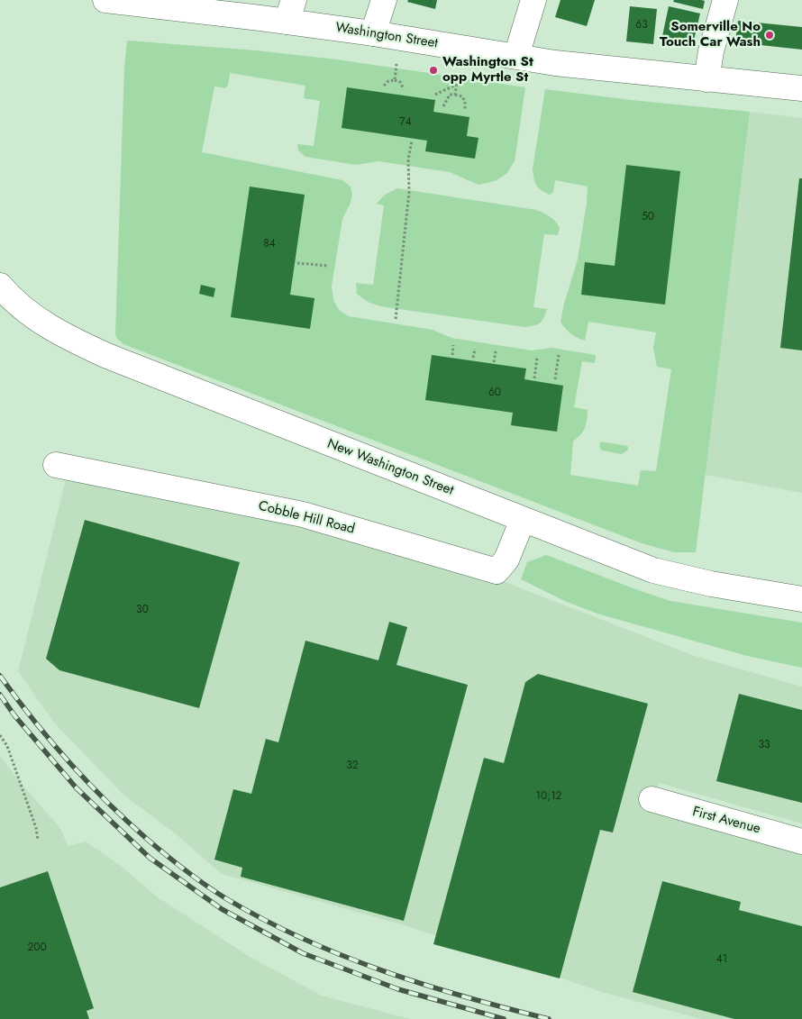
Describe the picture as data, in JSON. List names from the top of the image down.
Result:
{
  "streets": {
    "street": [
      "Washington Street",
      "New Washington Street",
      "Cobble Hill Road",
      "First Avenue"
    ]
  },
  "crossings": [
    ["New Washington Street", "Cobble Hill Road"]
  ],
  "places": ["Somerville No Touch Car Wash", "Washington St opp Myrtle St"],
  "house_numbers": [
    "63",
    "74",
    "50",
    "84",
    "60",
    "30",
    "33",
    "32",
    "10;12",
    "200",
    "41"
  ]
}
